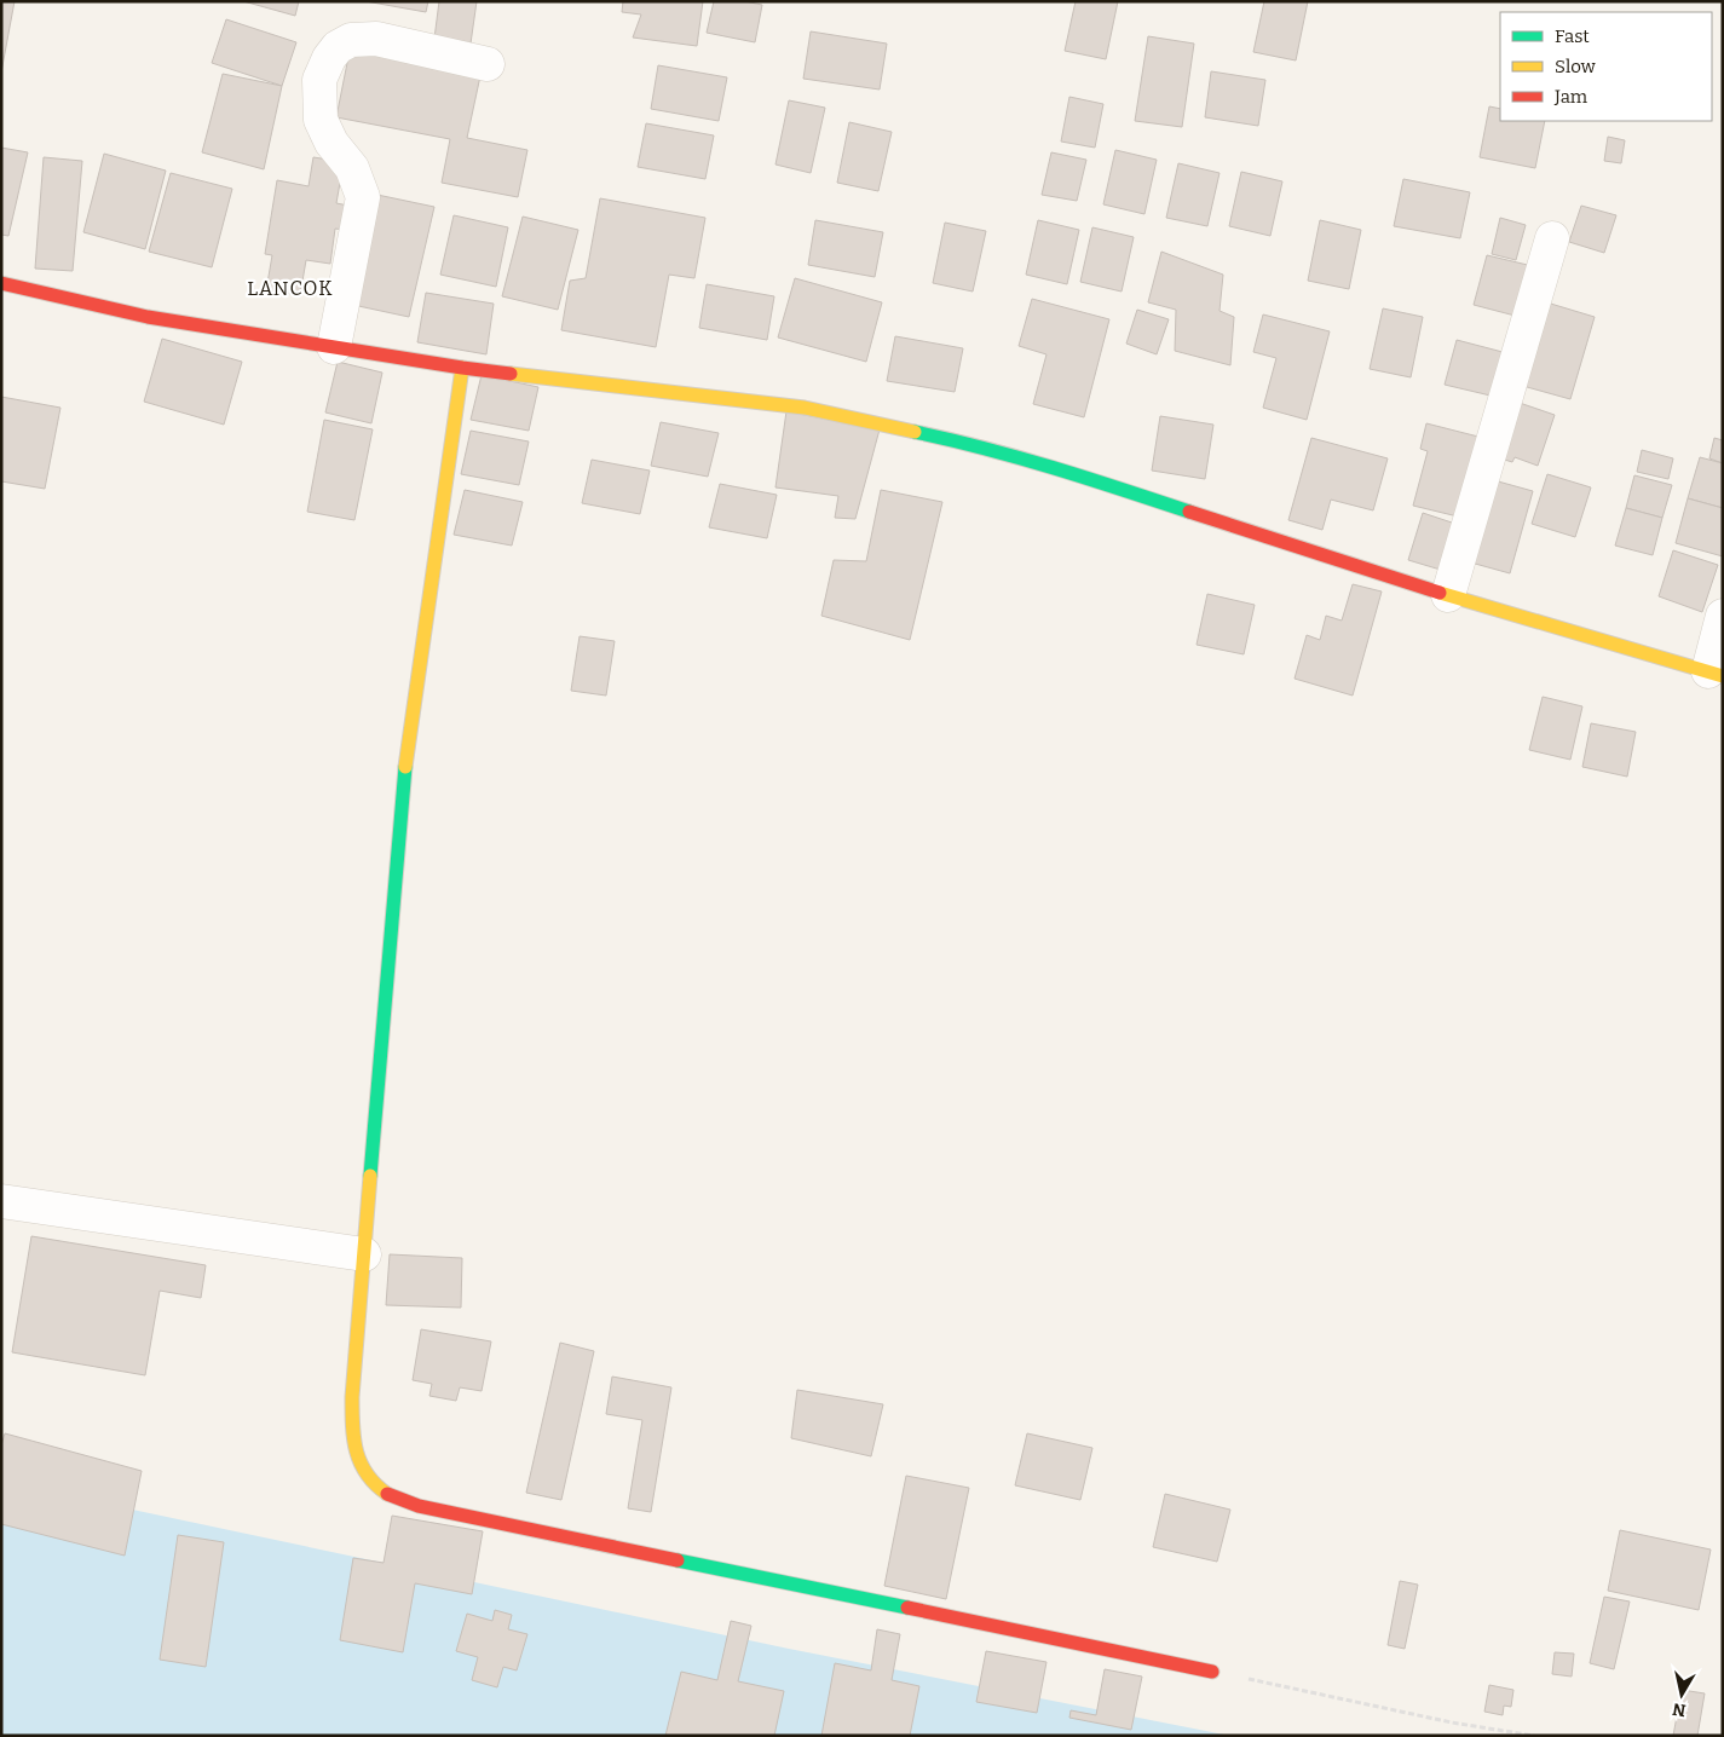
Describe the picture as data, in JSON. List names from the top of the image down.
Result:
{
  "districts": ["LANCOK"],
  "legend": ["Fast", "Slow", "Jam"],
  "north": "bottom"
}
